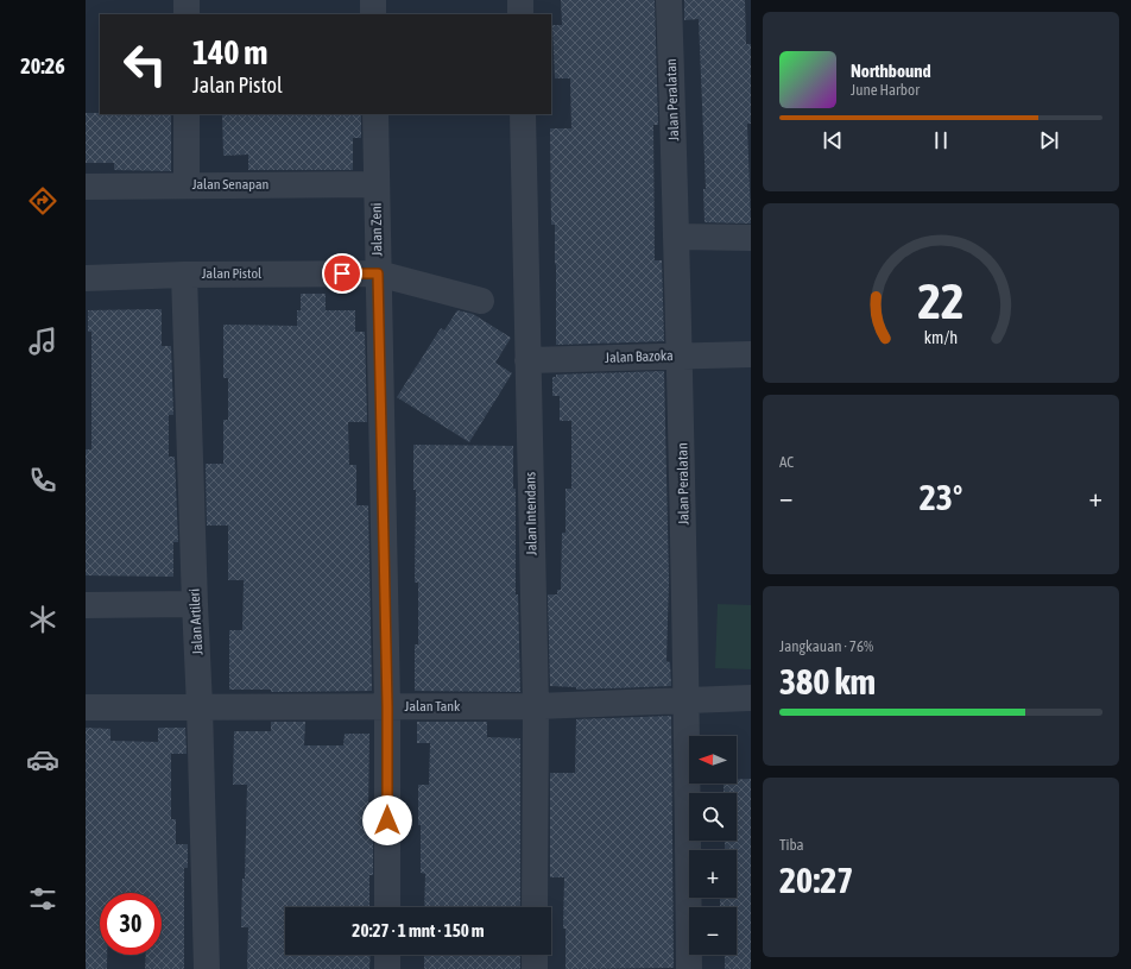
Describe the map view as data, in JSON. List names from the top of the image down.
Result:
{
  "streets": {
    "street": [
      "Jalan Peralatan",
      "Jalan Senapan",
      "Jalan Zeni",
      "Jalan Pistol",
      "Jalan Bazoka",
      "Jalan Intendans",
      "Jalan Artileri",
      "Jalan Tank"
    ]
  },
  "crossings": [
    ["Jalan Peralatan", "Jalan Bazoka"],
    ["Jalan Peralatan", "Jalan Tank"],
    ["Jalan Senapan", "Jalan Zeni"],
    ["Jalan Zeni", "Jalan Pistol"],
    ["Jalan Zeni", "Jalan Tank"],
    ["Jalan Pistol", "Jalan Artileri"],
    ["Jalan Bazoka", "Jalan Intendans"],
    ["Jalan Intendans", "Jalan Tank"],
    ["Jalan Artileri", "Jalan Tank"]
  ],
  "north": "left",
  "page": {
    "tabs": "20:26",
    "turn": ["140 m", "Jalan Pistol"],
    "song": ["Northbound", "June Harbor"],
    "tile": [
      "AC",
      ["Jangkauan · 76%", "380 km"],
      ["Tiba", "20:27"]
    ],
    "heat": ["−", "23°", "+"],
    "map_buttons": ["+", "−"],
    "limit": "30",
    "trip": "20:27 · 1 mnt · 150 m",
    "gauge": ["22", "km/h"]
  }
}
